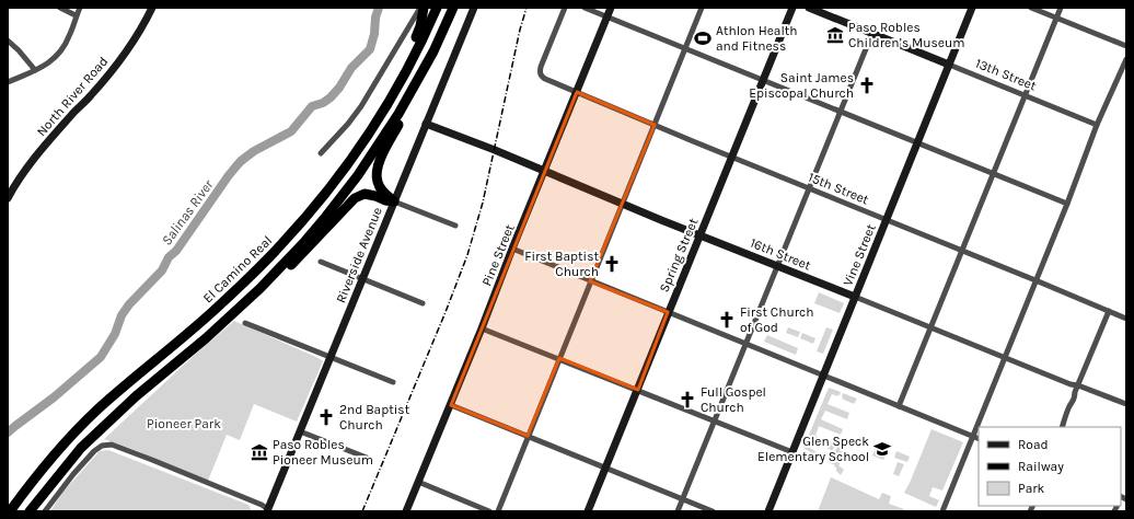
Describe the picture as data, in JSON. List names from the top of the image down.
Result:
{
  "streets": {
    "highway": ["El Camino Real"],
    "street": [
      "13th Street",
      "North River Road",
      "15th Street",
      "16th Street",
      "Riverside Avenue",
      "Pine Street",
      "Spring Street",
      "Vine Street"
    ]
  },
  "crossings": [
    ["13th Street", "Vine Street"],
    ["15th Street", "Pine Street"],
    ["15th Street", "Spring Street"],
    ["15th Street", "Vine Street"],
    ["16th Street", "Riverside Avenue"],
    ["16th Street", "Pine Street"],
    ["16th Street", "Spring Street"],
    ["16th Street", "Vine Street"]
  ],
  "water": ["Salinas River"],
  "parks": ["Pioneer Park"],
  "places": {
    "museum": ["Paso Robles Children’s Museum", "Paso Robles Pioneer Museum"],
    "sports": ["Athlon Health and Fitness"],
    "church": [
      "Saint James Episcopal Church",
      "First Baptist Church",
      "First Church of God",
      "Full Gospel Church",
      "2nd Baptist Church"
    ],
    "school or university": ["Glen Speck Elementary School"]
  },
  "legend": ["Road", "Railway", "Park"]
}
